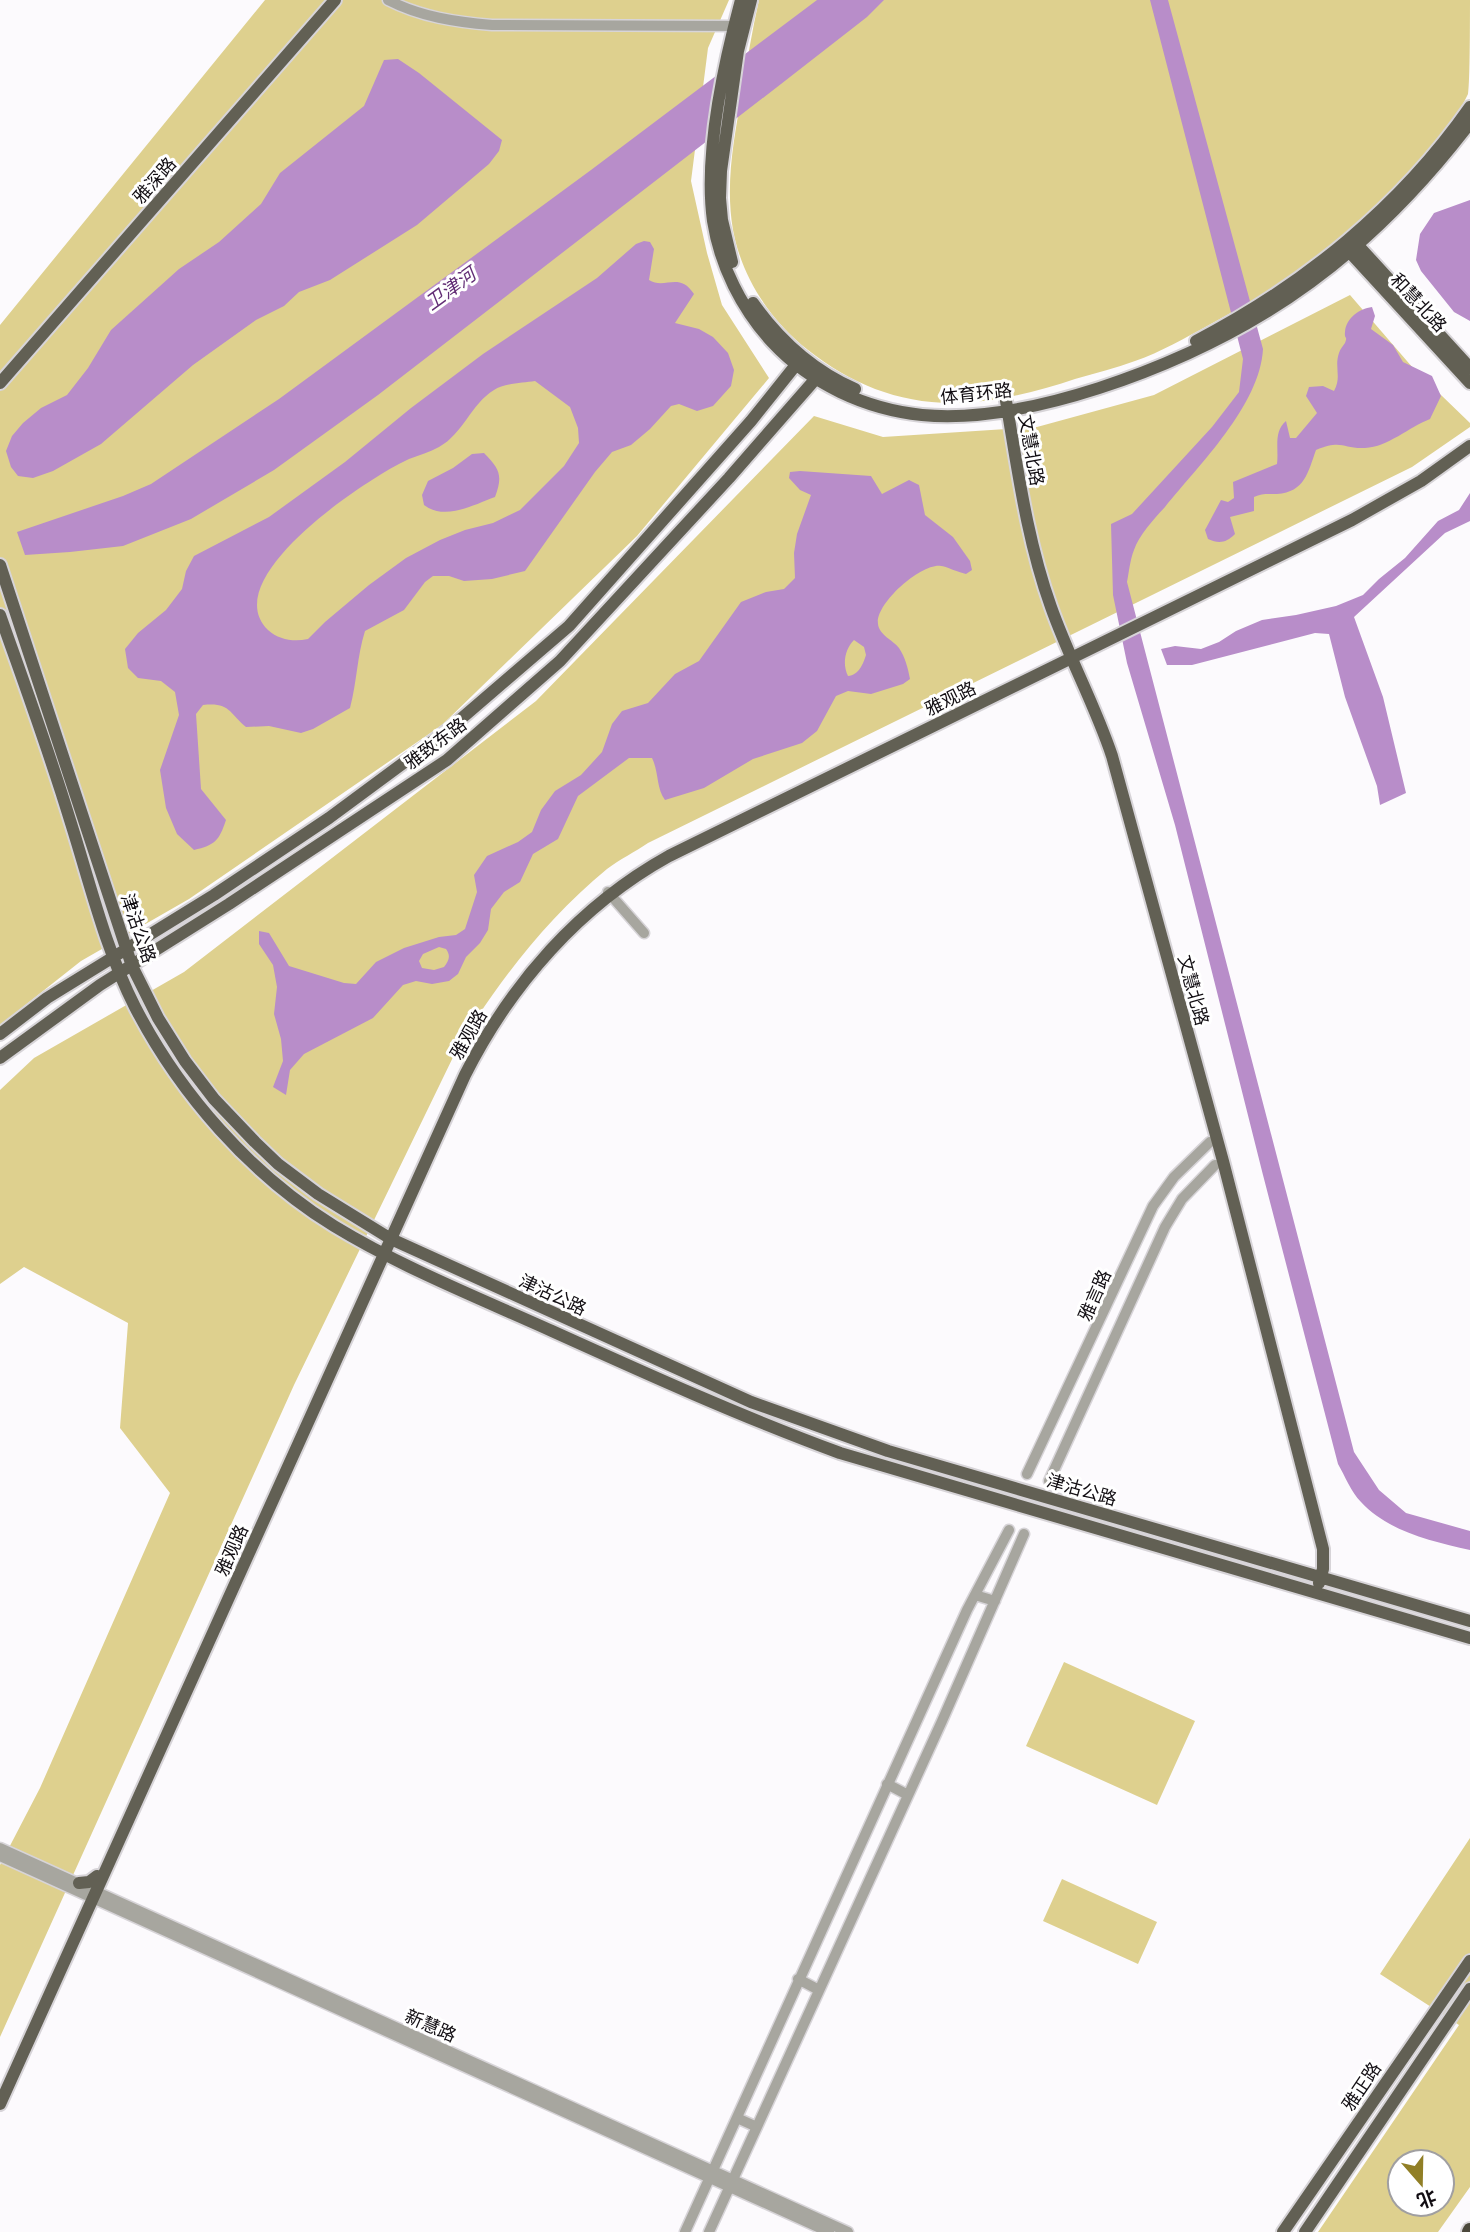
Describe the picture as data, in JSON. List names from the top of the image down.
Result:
{
  "streets": {
    "main road": [
      "雅深路",
      "和慧北路",
      "体育环路",
      "文慧北路",
      "雅观路",
      "雅致东路",
      "津沽公路",
      "雅正路"
    ],
    "street": ["雅言路", "新慧路"]
  },
  "crossings": [
    ["和慧北路", "体育环路"],
    ["体育环路", "文慧北路"],
    ["体育环路", "雅致东路"],
    ["文慧北路", "雅观路"],
    ["文慧北路", "津沽公路"],
    ["文慧北路", "雅言路"],
    ["雅观路", "津沽公路"],
    ["雅观路", "新慧路"],
    ["雅致东路", "津沽公路"]
  ],
  "water": ["卫津河"],
  "north": "bottom"
}
